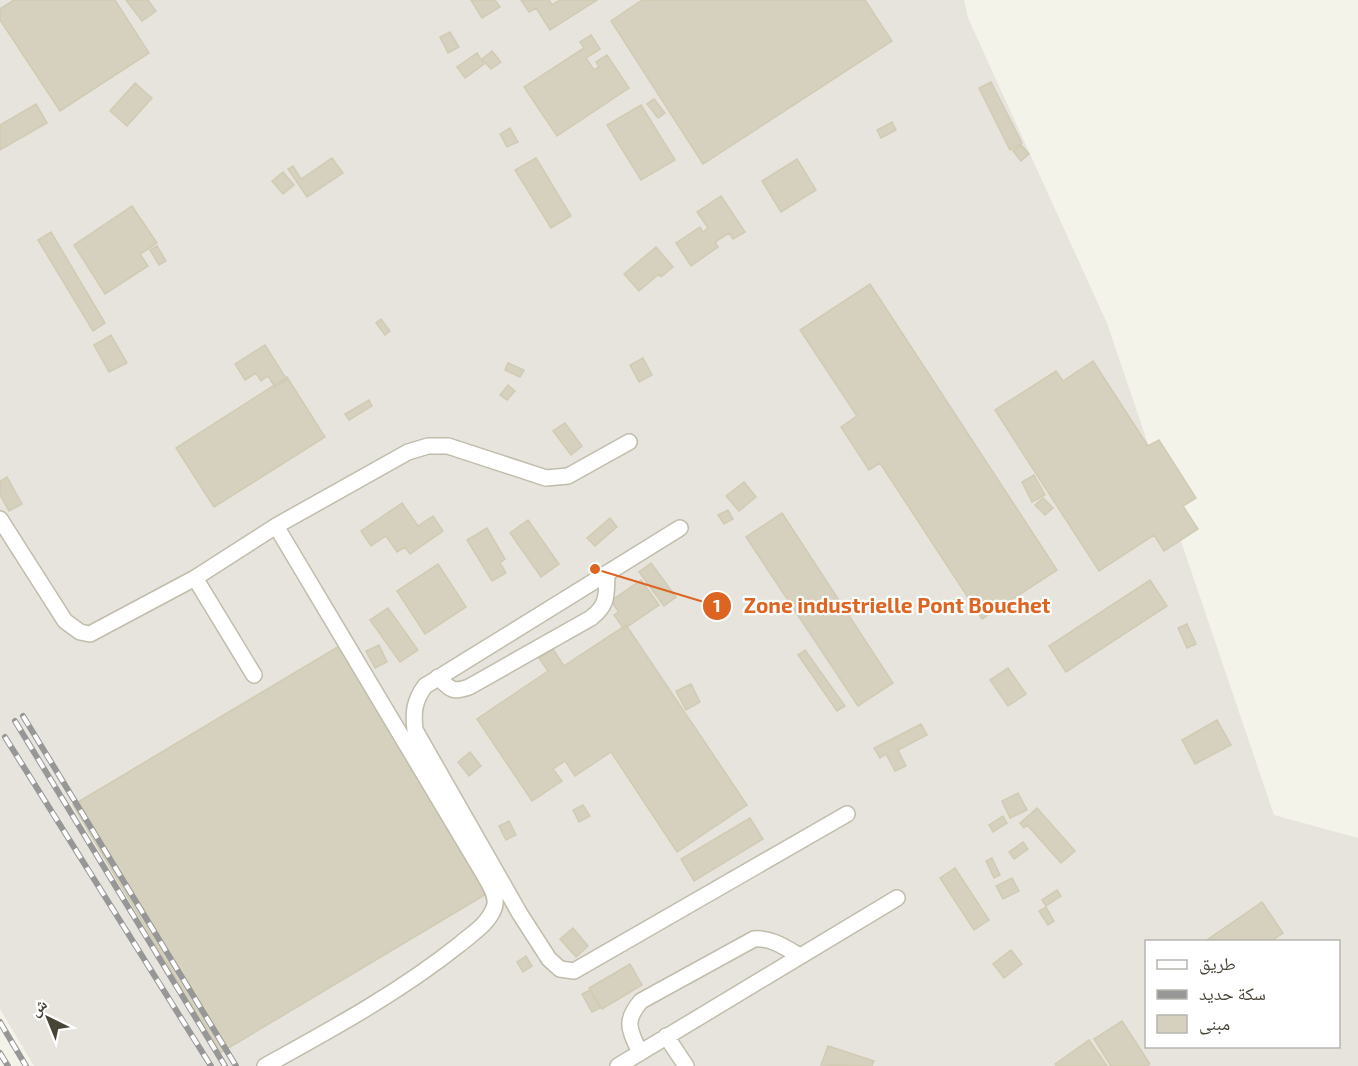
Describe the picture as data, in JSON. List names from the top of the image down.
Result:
{
  "places": ["Zone industrielle Pont Bouchet"],
  "legend": ["طريق", "سكة حديد", "مبنى"],
  "north": "top left"
}
